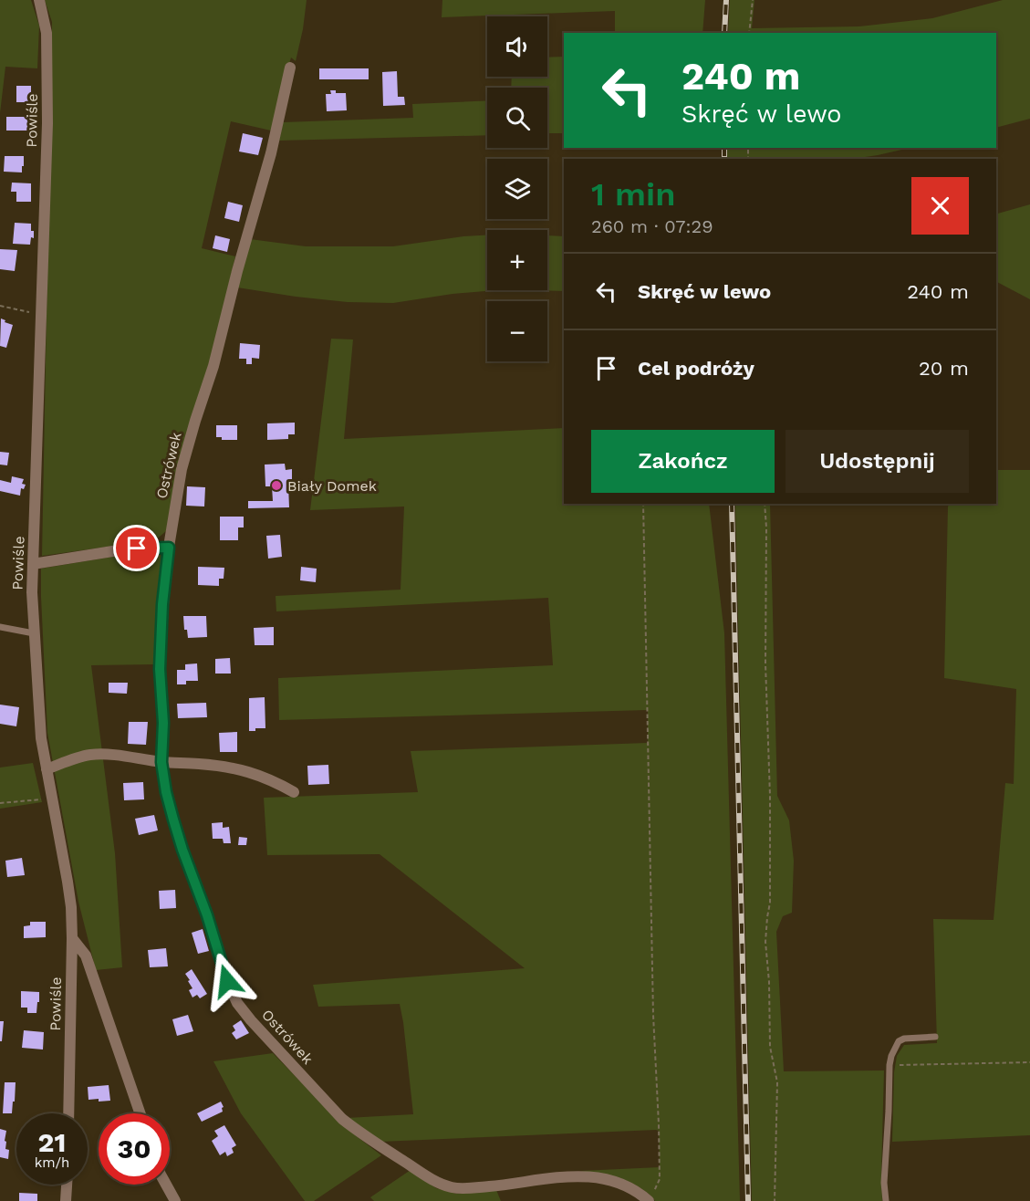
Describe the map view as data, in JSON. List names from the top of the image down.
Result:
{
  "streets": {
    "street": ["Powiśle", "Ostrówek"]
  },
  "places": ["Biały Domek"],
  "page": {
    "map_buttons": ["+", "−"],
    "turn": ["240 m", "Skręć w lewo"],
    "heading": ["1 min", "260 m · 07:29"],
    "list": [
      {
        "name": "Skręć w lewo",
        "value": "240 m"
      },
      {
        "name": "Cel podróży",
        "value": "20 m"
      }
    ],
    "buttons": ["Zakończ", "Udostępnij"],
    "speed": "21 km/h",
    "limit": "30"
  }
}
